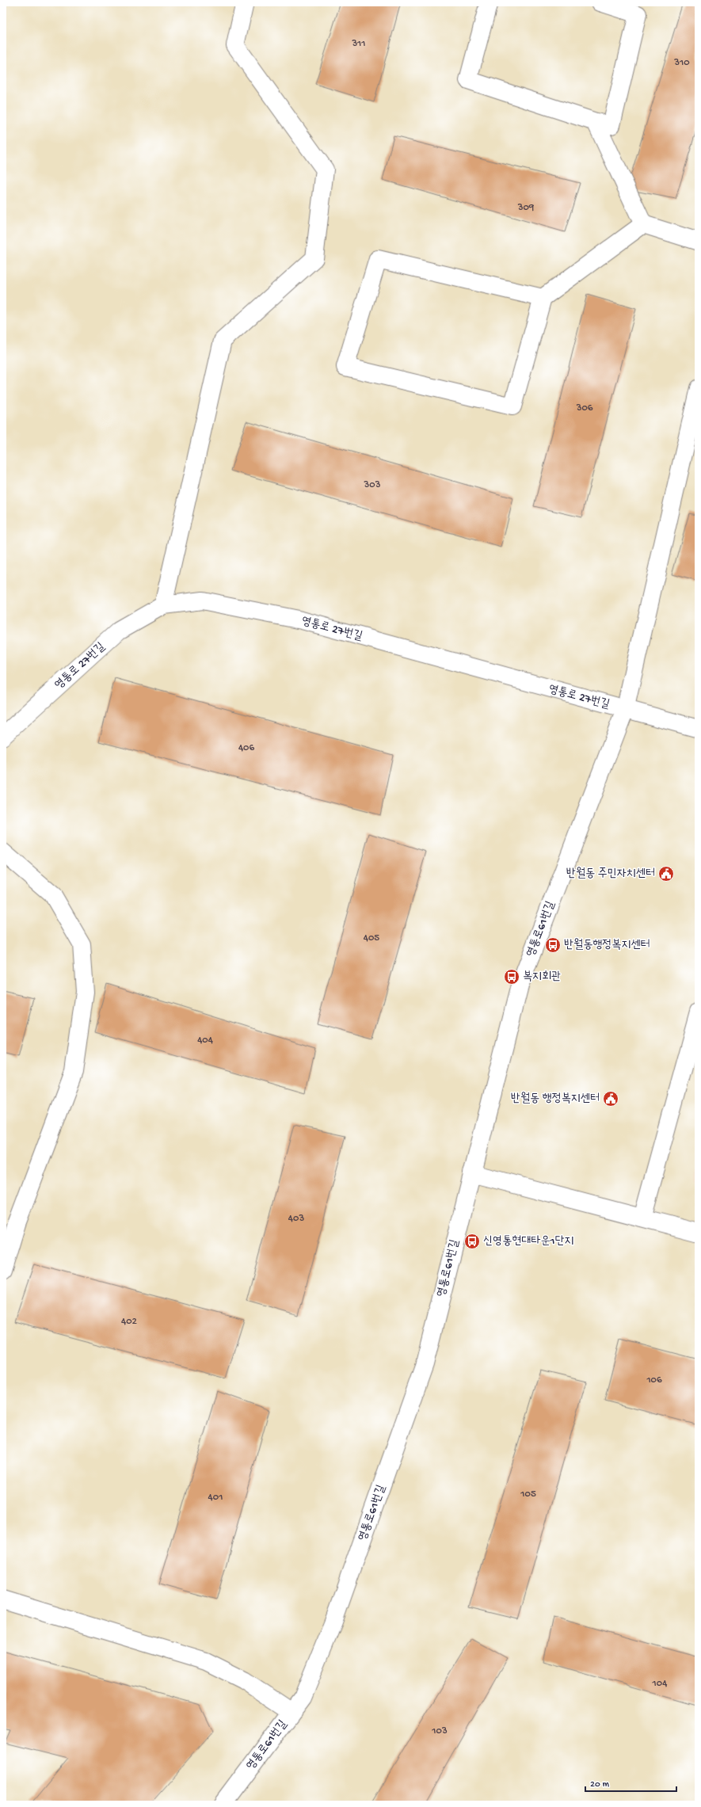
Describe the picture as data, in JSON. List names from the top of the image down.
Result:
{
  "streets": {
    "street": ["영통로 27번길", "영통로61번길"]
  },
  "crossings": [
    ["영통로 27번길", "영통로61번길"]
  ],
  "places": {
    "public building": ["반월동 주민자치센터", "반월동 행정복지센터"],
    "bus stop": ["반월동행정복지센터", "복지회관", "신영통현대타운1단지"]
  },
  "house_numbers": [
    "311",
    "310",
    "309",
    "306",
    "303",
    "406",
    "405",
    "404",
    "403",
    "402",
    "106",
    "105",
    "401",
    "104",
    "103"
  ],
  "scale_bar": "20 m"
}
